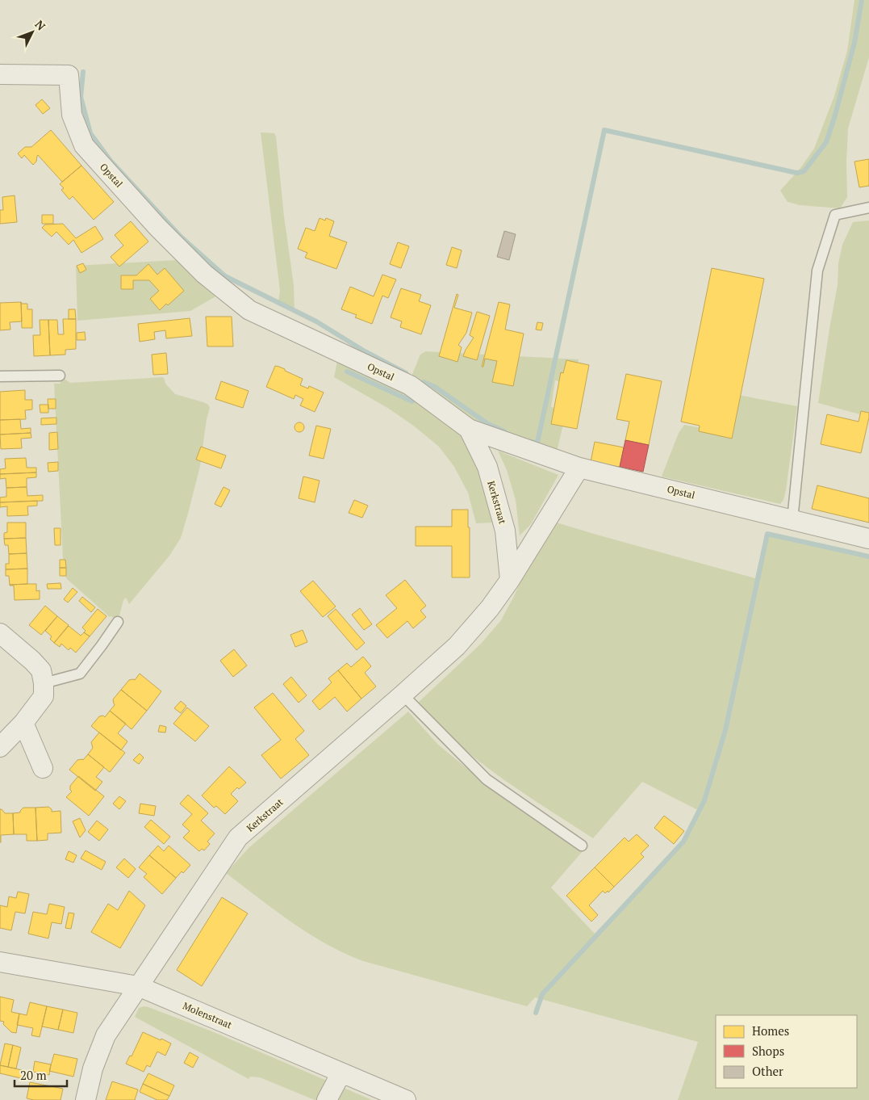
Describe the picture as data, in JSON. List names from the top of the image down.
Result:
{
  "streets": {
    "street": ["Opstal", "Kerkstraat", "Molenstraat"]
  },
  "crossings": [
    ["Opstal", "Kerkstraat"],
    ["Kerkstraat", "Molenstraat"]
  ],
  "legend": ["Homes", "Shops", "Other"],
  "scale_bar": "20 m",
  "north": "top right"
}
